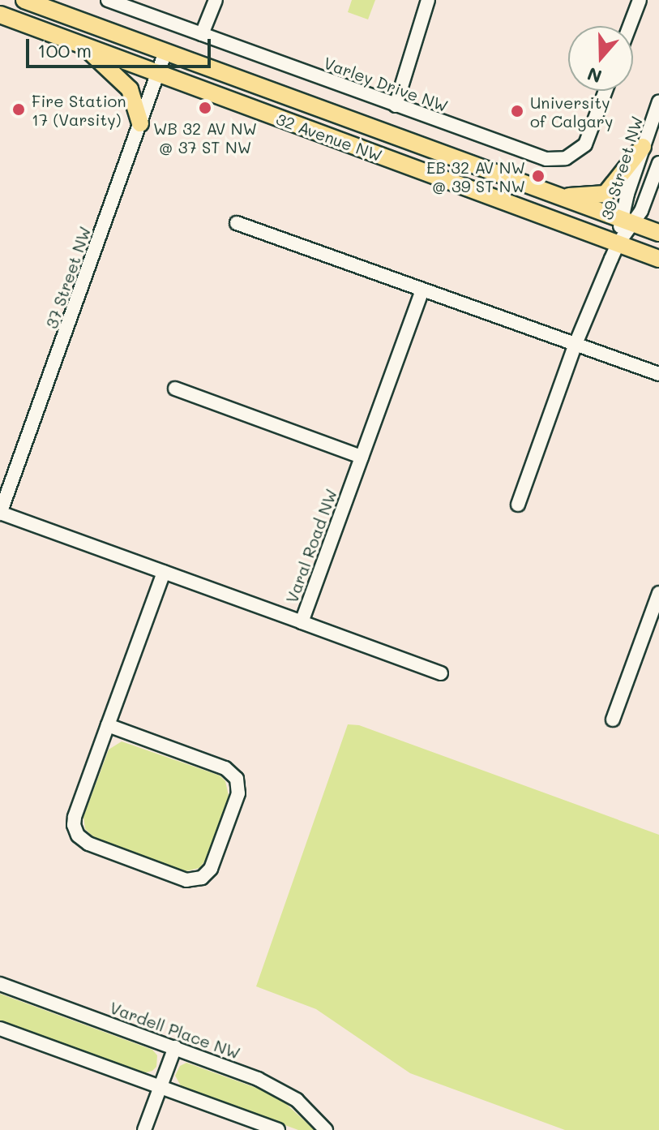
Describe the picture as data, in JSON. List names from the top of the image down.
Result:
{
  "streets": {
    "main road": ["32 Avenue NW"],
    "street": [
      "Varley Drive NW",
      "39 Street NW",
      "37 Street NW",
      "Varal Road NW",
      "Vardell Place NW"
    ]
  },
  "crossings": [
    ["32 Avenue NW", "39 Street NW"],
    ["32 Avenue NW", "37 Street NW"],
    ["37 Street NW", "Varal Road NW"]
  ],
  "places": [
    "WB 32 AV NW @ 37 ST NW",
    "Fire Station 17 (Varsity)",
    "University of Calgary",
    "EB 32 AV NW @ 39 ST NW"
  ],
  "scale_bar": "100 m",
  "north": "bottom"
}
